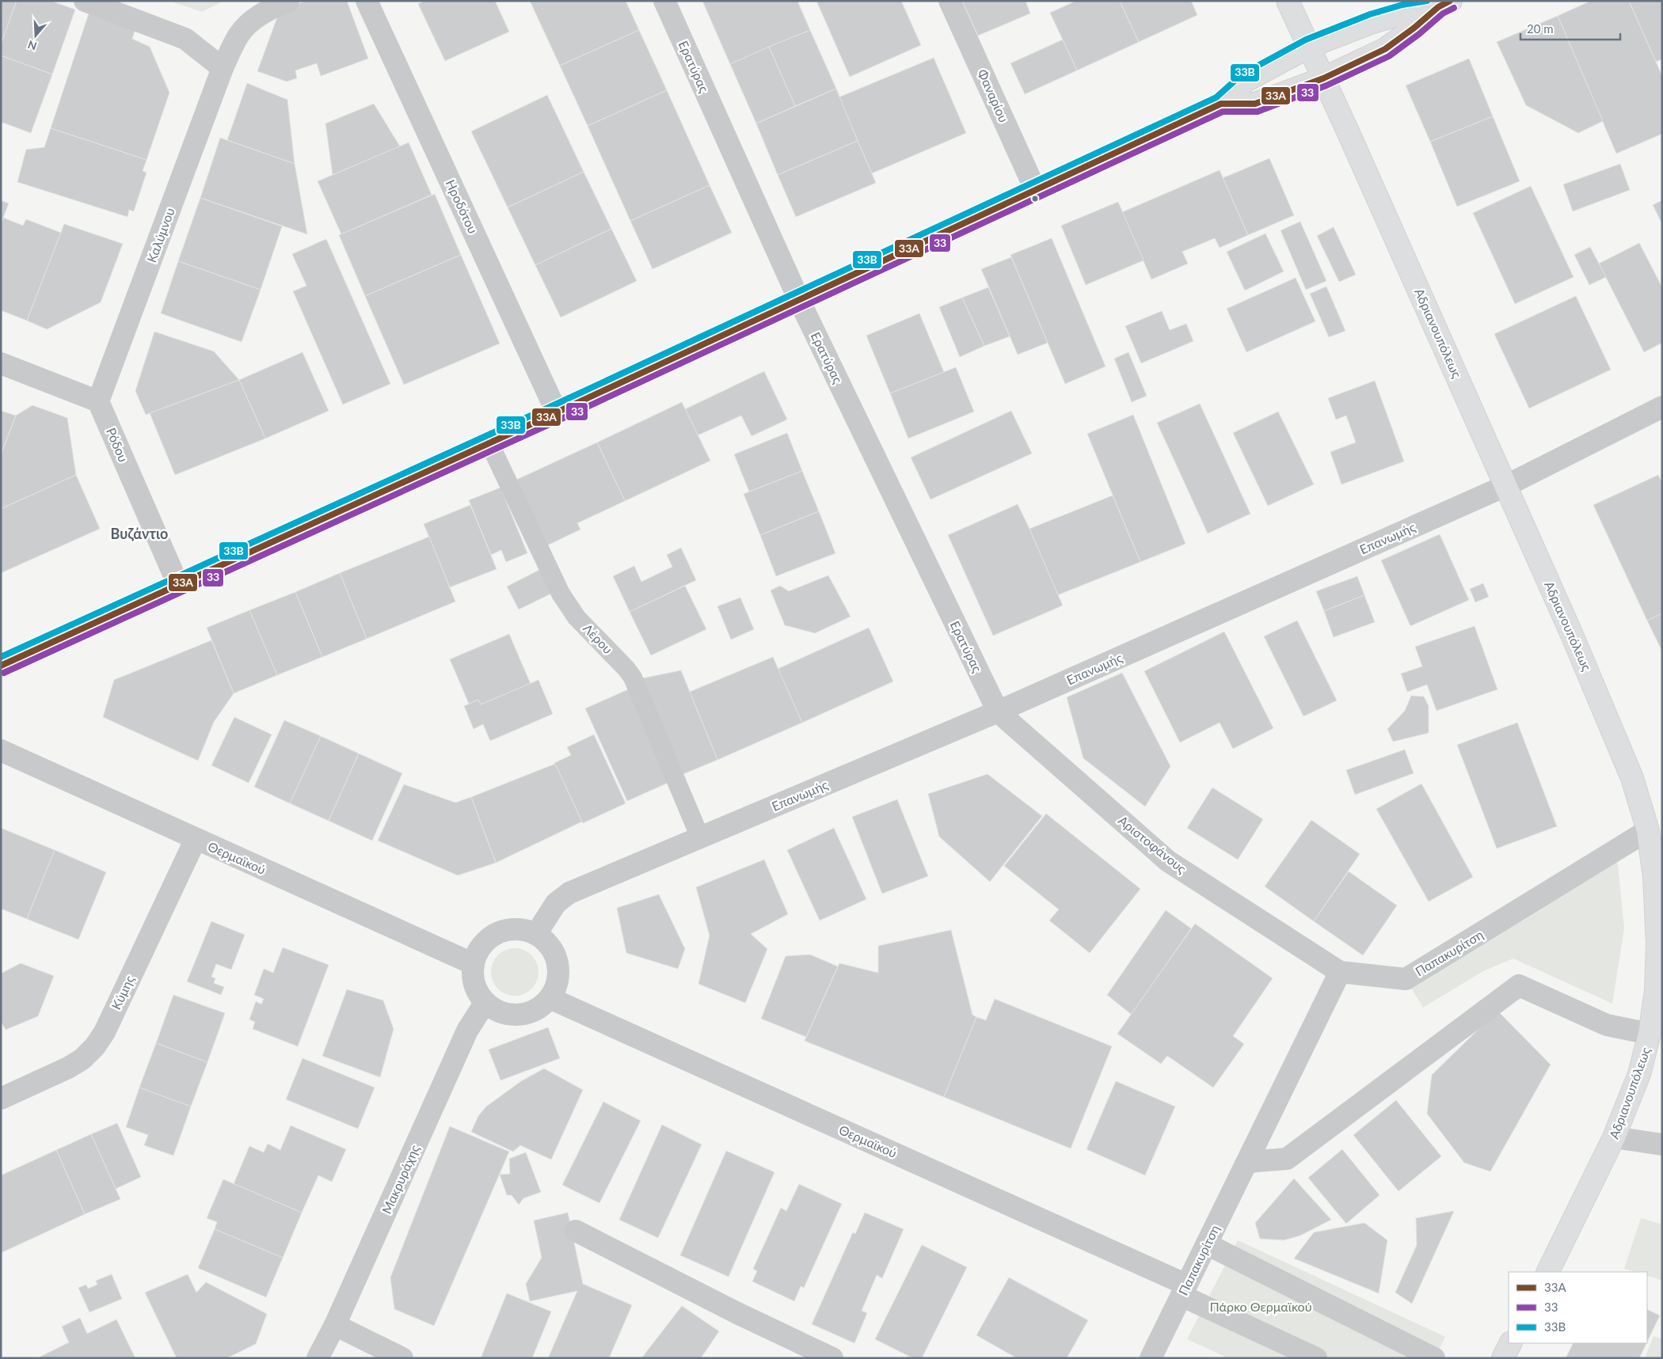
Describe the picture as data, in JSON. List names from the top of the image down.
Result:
{
  "streets": {
    "main road": ["Αδριανουπόλεως"],
    "street": [
      "Ερατύρας",
      "Φαναρίου",
      "Ηροδότου",
      "Καλύμνου",
      "Ρόδου",
      "Επανωμής",
      "Αριστοφάνους",
      "Θερμαϊκού",
      "Παπακυρίτση",
      "Κύμης",
      "Μακρυράχης"
    ],
    "lane": ["Λέρου"]
  },
  "crossings": [
    ["Ερατύρας", "Επανωμής"],
    ["Ερατύρας", "Αριστοφάνους"],
    ["Καλύμνου", "Ρόδου"],
    ["Αδριανουπόλεως", "Επανωμής"],
    ["Αδριανουπόλεως", "Παπακυρίτση"],
    ["Επανωμής", "Λέρου"],
    ["Επανωμής", "Αριστοφάνους"],
    ["Επανωμής", "Θερμαϊκού"],
    ["Επανωμής", "Μακρυράχης"],
    ["Αριστοφάνους", "Παπακυρίτση"],
    ["Θερμαϊκού", "Παπακυρίτση"],
    ["Θερμαϊκού", "Κύμης"],
    ["Θερμαϊκού", "Μακρυράχης"]
  ],
  "districts": ["Βυζάντιο"],
  "parks": ["Πάρκο Θερμαϊκού"],
  "lines": ["transit line 33A", "transit line 33Β", "transit line 33"],
  "legend": ["33A", "33", "33Β"],
  "scale_bar": "20 m",
  "north": "bottom"
}
